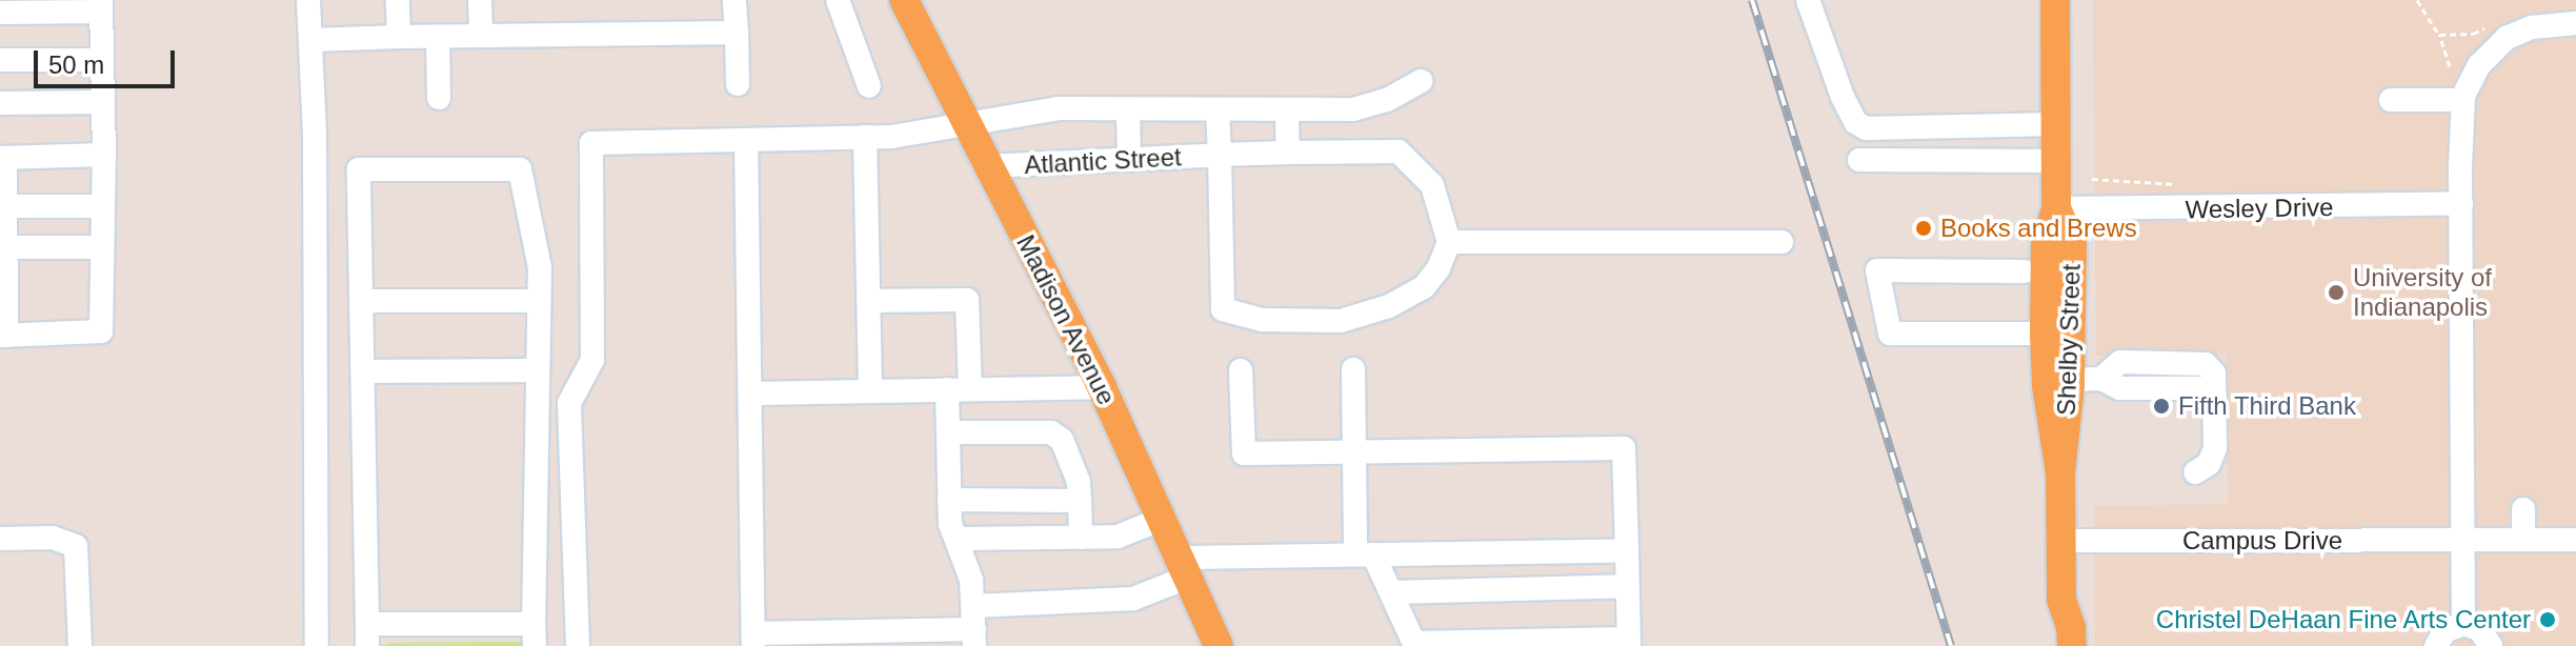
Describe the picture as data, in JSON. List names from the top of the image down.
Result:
{
  "streets": {
    "main road": ["Madison Avenue", "Shelby Street"],
    "street": ["Atlantic Street", "Wesley Drive", "Campus Drive"]
  },
  "crossings": [
    ["Atlantic Street", "Madison Avenue"],
    ["Wesley Drive", "Shelby Street"],
    ["Shelby Street", "Campus Drive"]
  ],
  "places": [
    "Books and Brews",
    "University of Indianapolis",
    "Fifth Third Bank",
    "Christel DeHaan Fine Arts Center"
  ],
  "scale_bar": "50 m"
}
